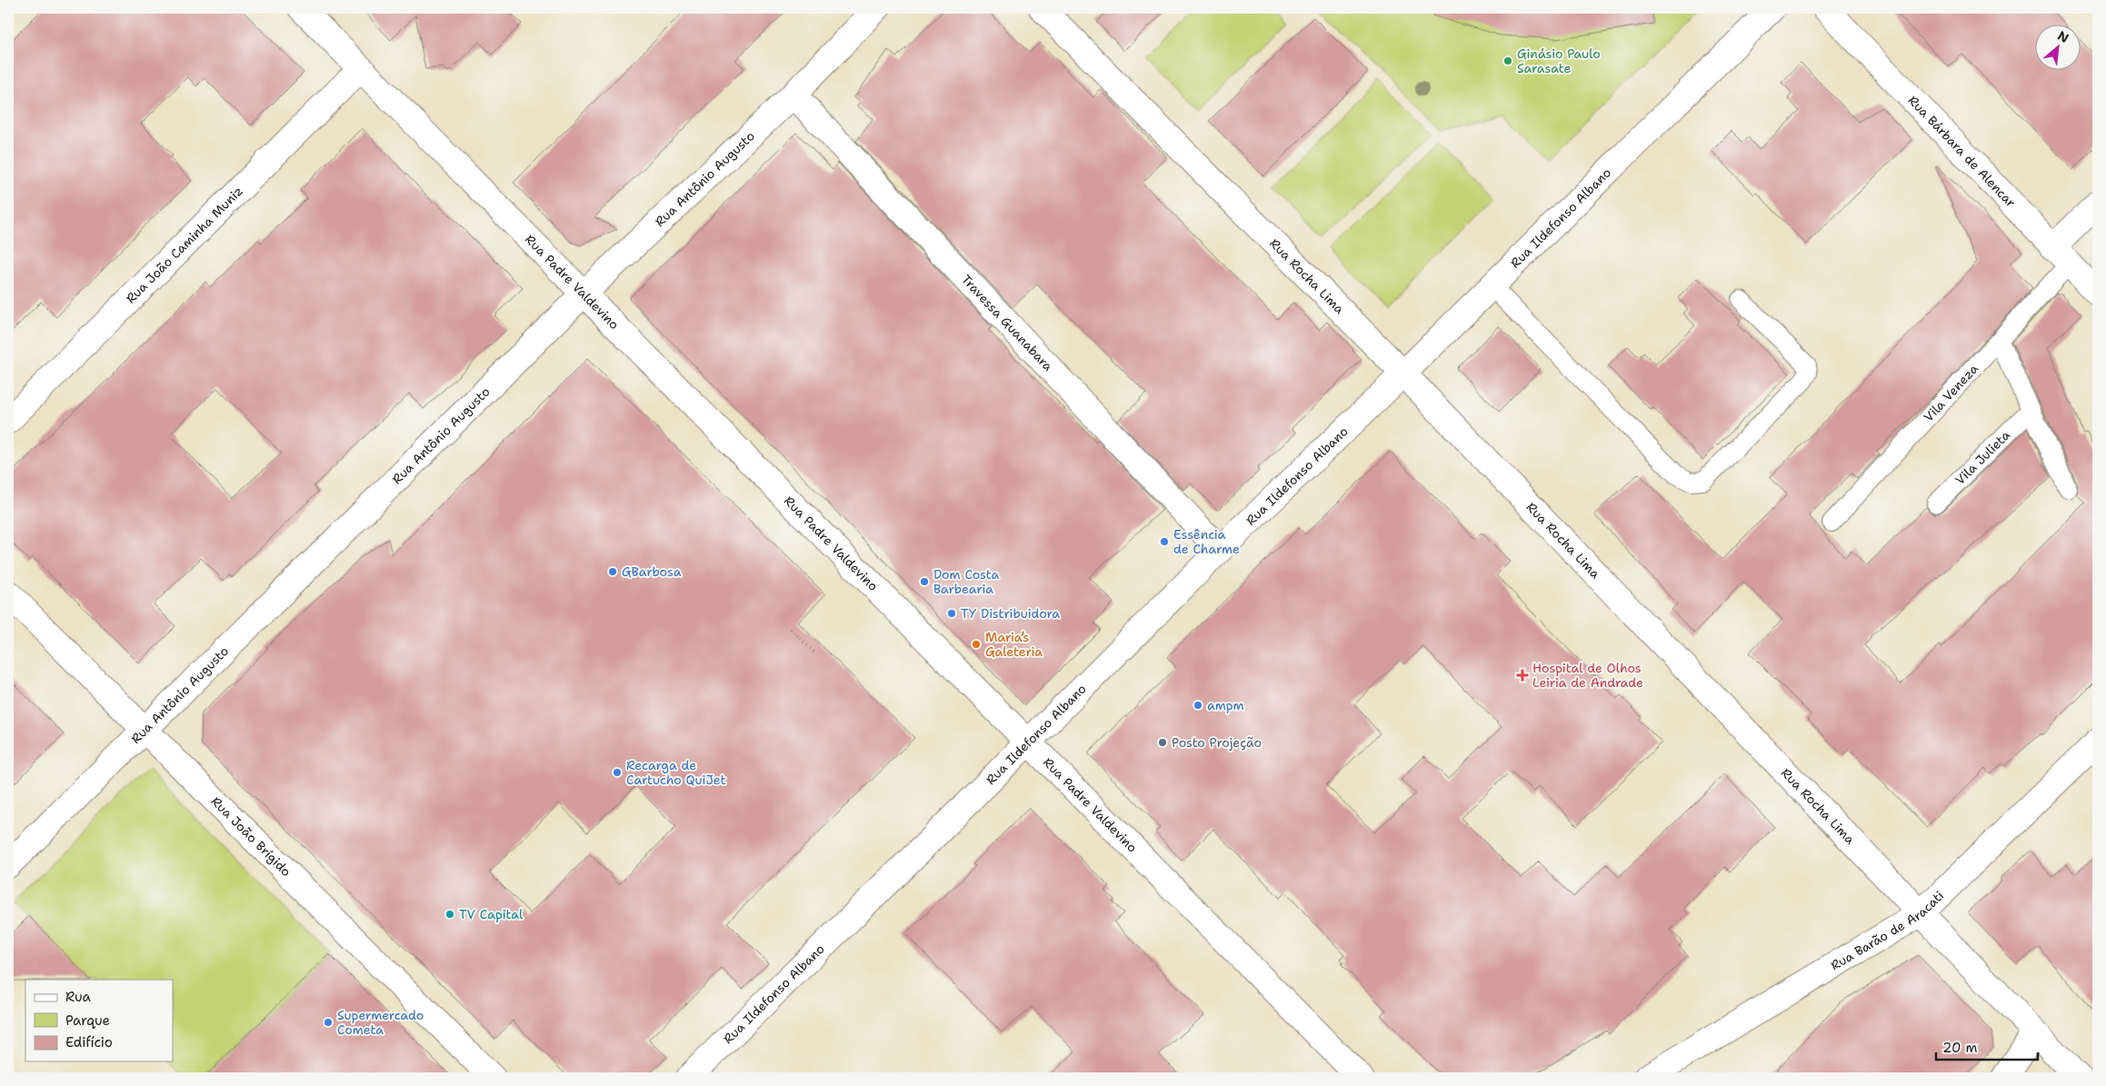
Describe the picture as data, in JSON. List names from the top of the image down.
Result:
{
  "streets": {
    "street": [
      "Rua Bárbara de Alencar",
      "Rua Antônio Augusto",
      "Rua Ildefonso Albano",
      "Rua João Caminha Muniz",
      "Rua Rocha Lima",
      "Rua Padre Valdevino",
      "Travessa Guanabara",
      "Rua João Brígido",
      "Rua Barão de Aracati"
    ],
    "lane": ["Vila Veneza", "Vila Julieta"]
  },
  "crossings": [
    ["Rua Bárbara de Alencar", "Vila Veneza"],
    ["Rua Antônio Augusto", "Rua Padre Valdevino"],
    ["Rua Antônio Augusto", "Travessa Guanabara"],
    ["Rua Antônio Augusto", "Rua João Brígido"],
    ["Rua Ildefonso Albano", "Rua Rocha Lima"],
    ["Rua Ildefonso Albano", "Rua Padre Valdevino"],
    ["Rua Ildefonso Albano", "Travessa Guanabara"],
    ["Rua João Caminha Muniz", "Rua Padre Valdevino"],
    ["Rua Rocha Lima", "Rua Barão de Aracati"]
  ],
  "places": {
    "other": [
      "Ginásio Paulo Sarasate",
      "Essência de Charme",
      "GBarbosa",
      "Dom Costa Barbearia",
      "TY Distribuidora",
      "Maria’s Galeteria",
      "ampm",
      "Posto Projeção",
      "Recarga de Cartucho QuiJet",
      "TV Capital",
      "Supermercado Cometa"
    ],
    "health": ["Hospital de Olhos Leiria de Andrade"]
  },
  "legend": ["Rua", "Parque", "Edifício"],
  "scale_bar": "20 m",
  "north": "top right"
}
